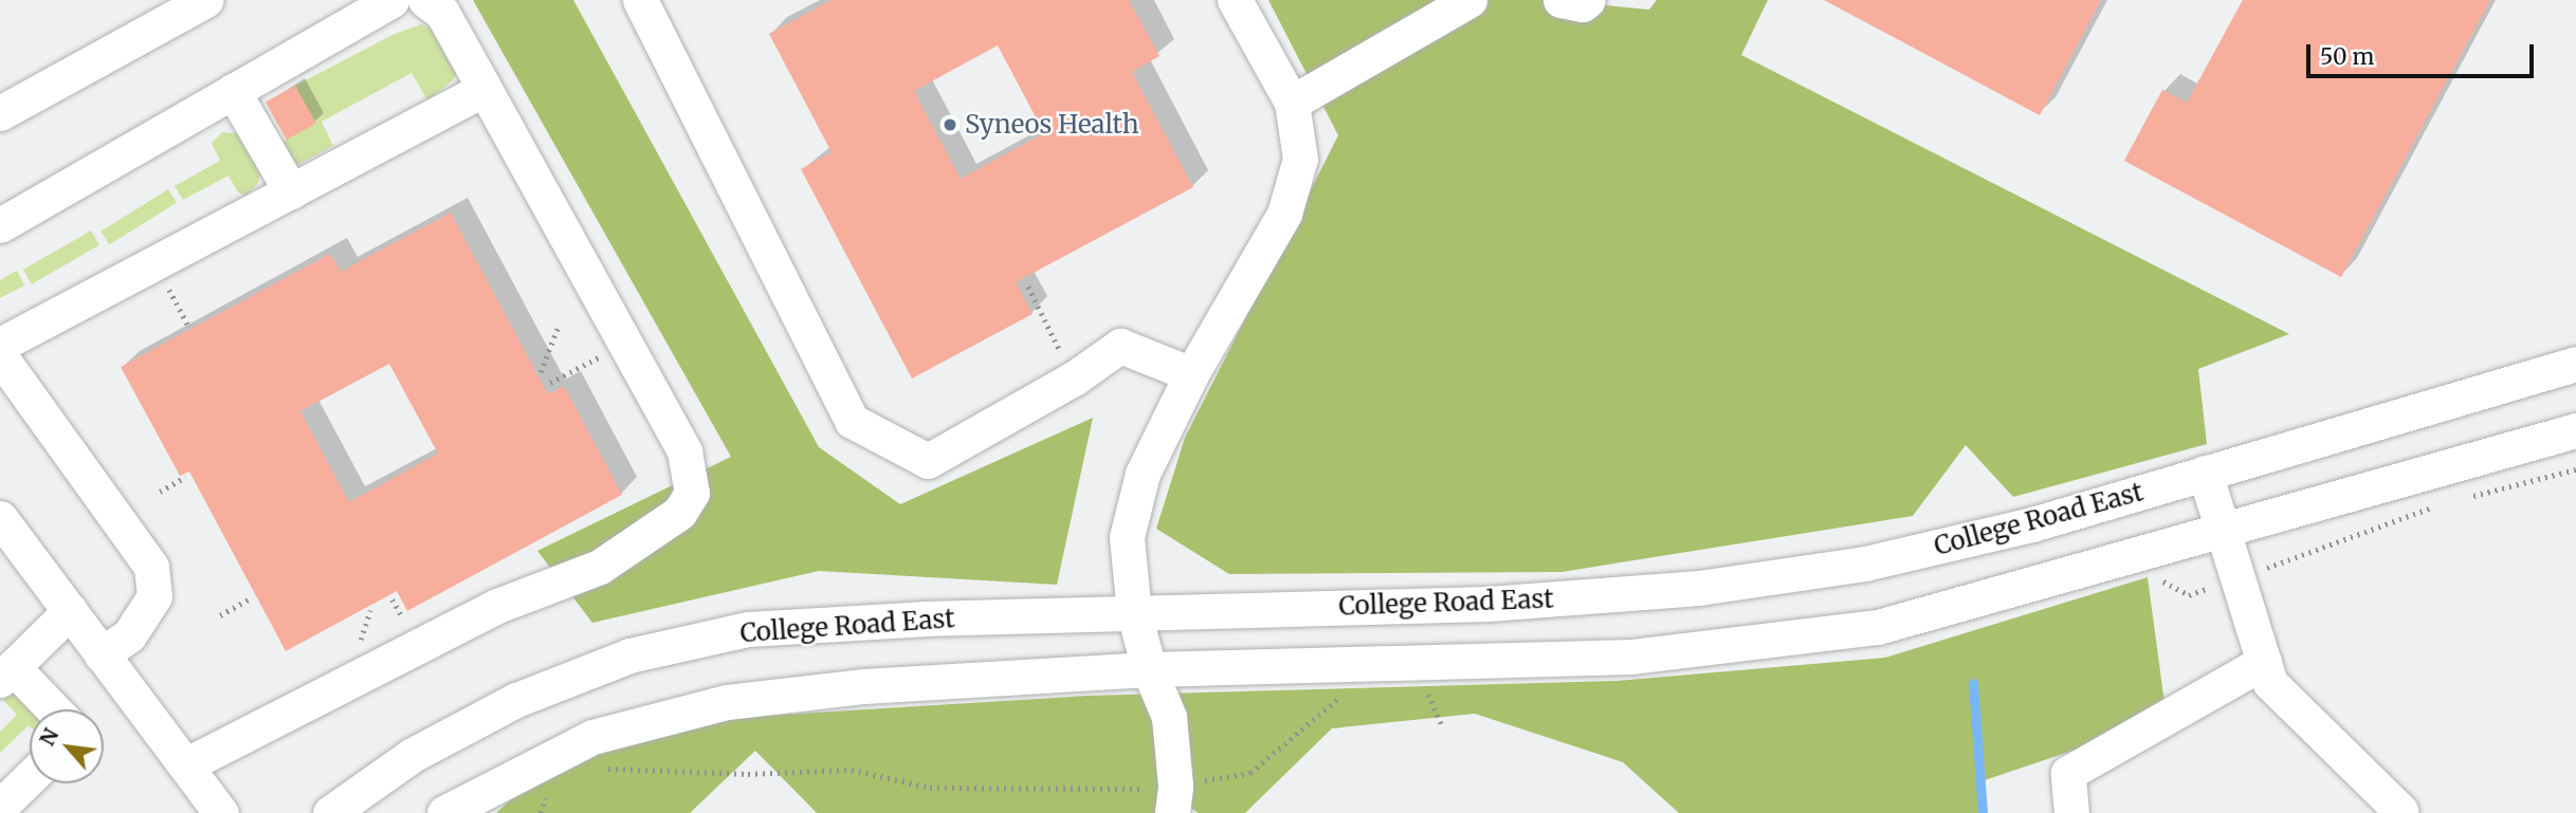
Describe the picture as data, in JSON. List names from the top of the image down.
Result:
{
  "streets": {
    "street": ["College Road East"]
  },
  "places": ["Syneos Health"],
  "scale_bar": "50 m",
  "north": "top left"
}
